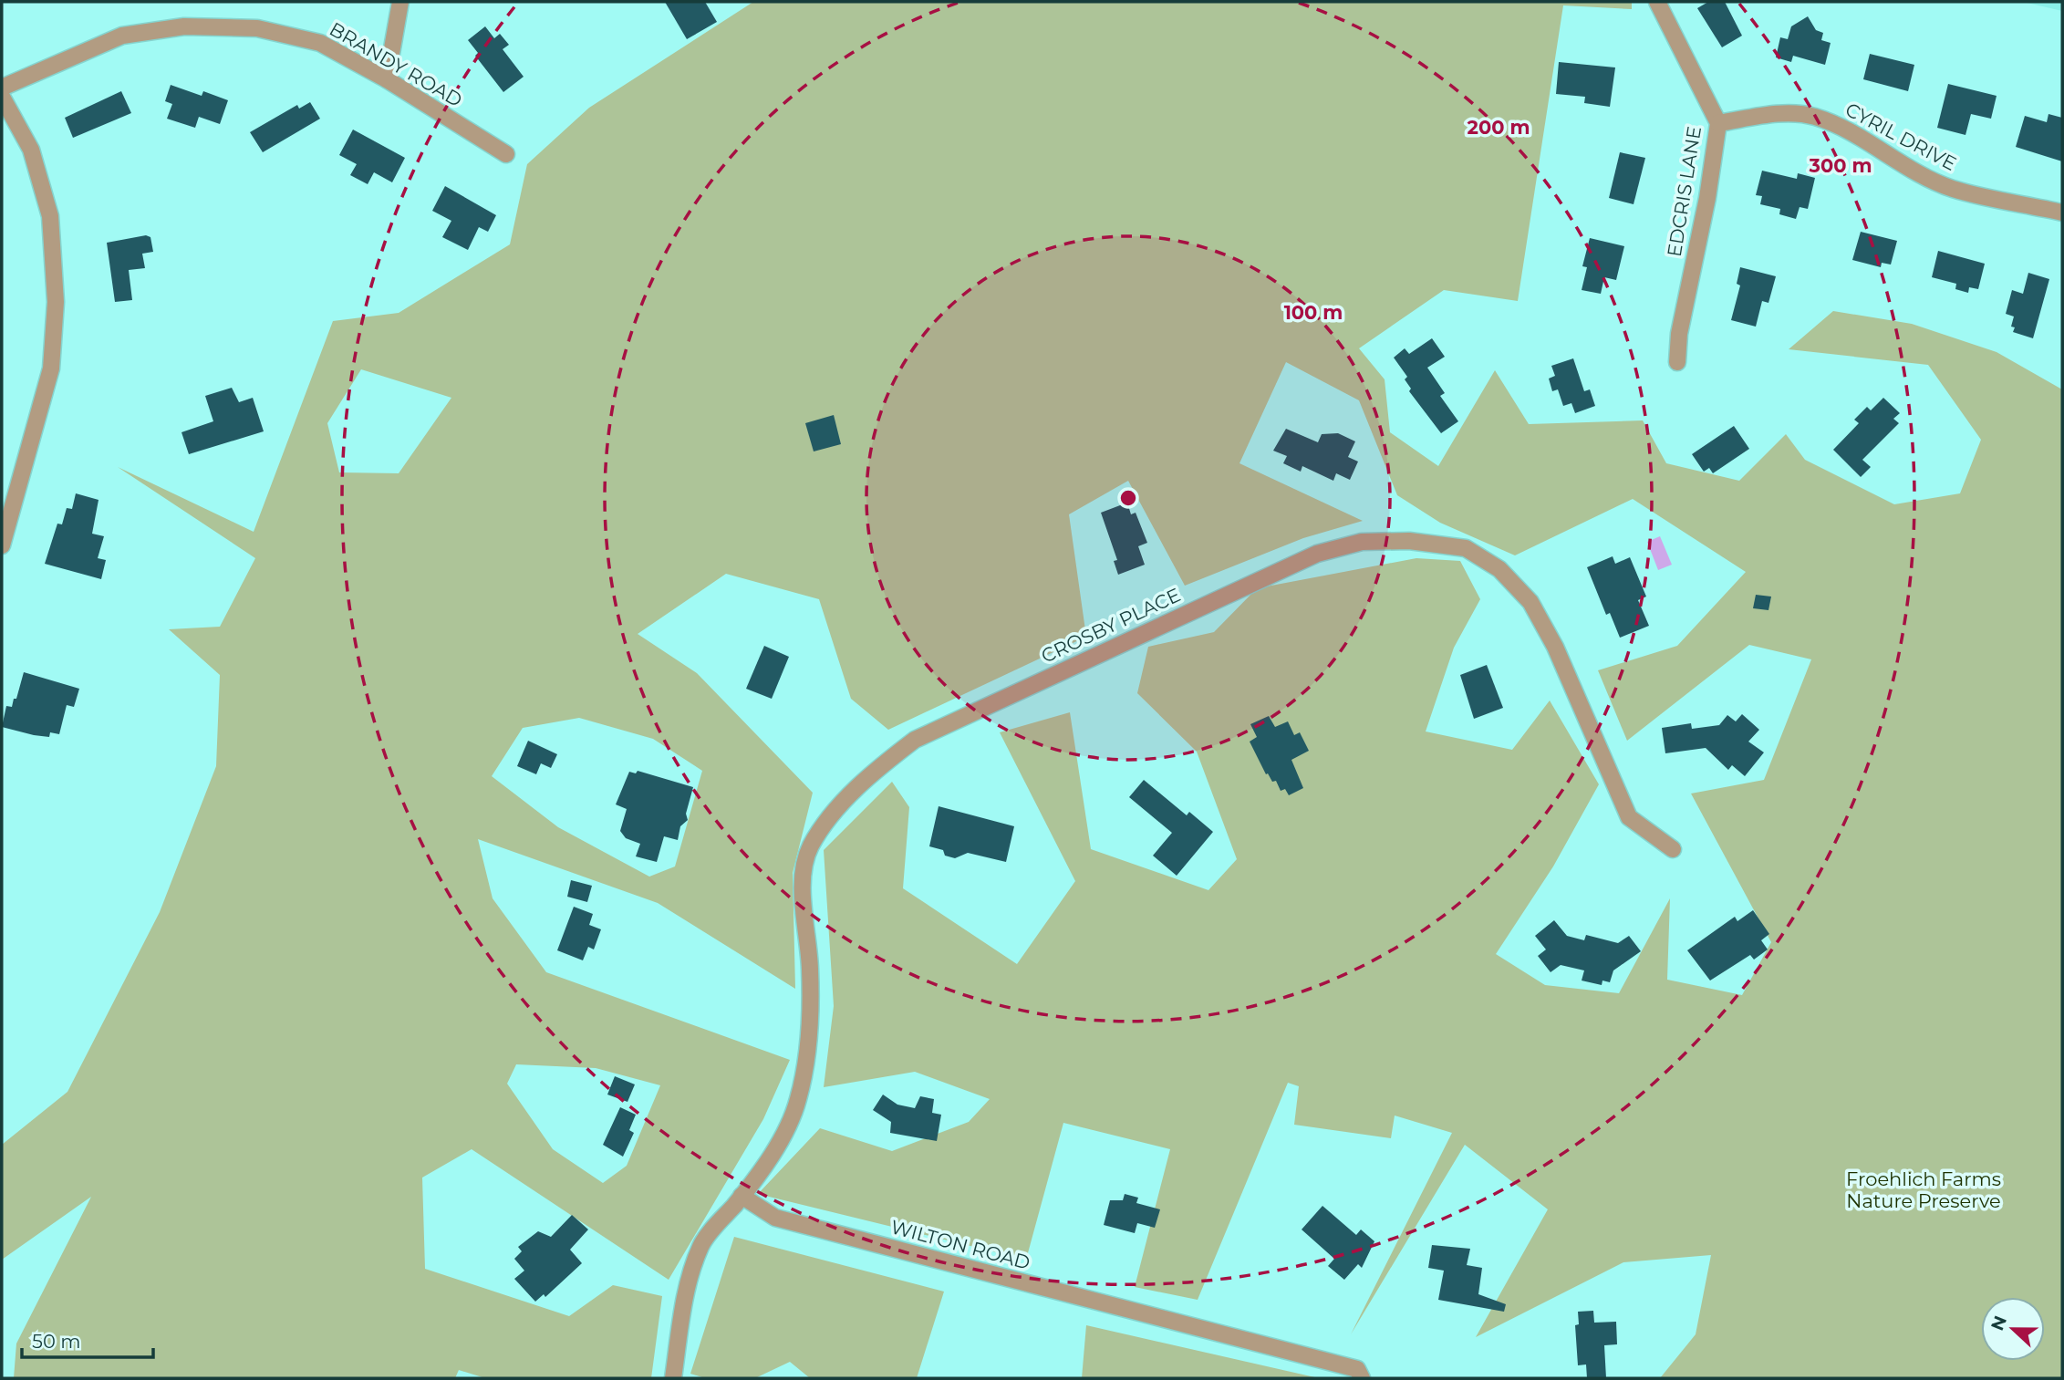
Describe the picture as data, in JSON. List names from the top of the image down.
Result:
{
  "streets": {
    "street": [
      "BRANDY ROAD",
      "CYRIL DRIVE",
      "EDCRIS LANE",
      "CROSBY PLACE",
      "WILTON ROAD"
    ]
  },
  "crossings": [
    ["CYRIL DRIVE", "EDCRIS LANE"],
    ["CROSBY PLACE", "WILTON ROAD"]
  ],
  "parks": ["Froehlich Farms Nature Preserve"],
  "scale_bar": "50 m",
  "north": "left",
  "rings": ["200 m", "300 m", "100 m"]
}
